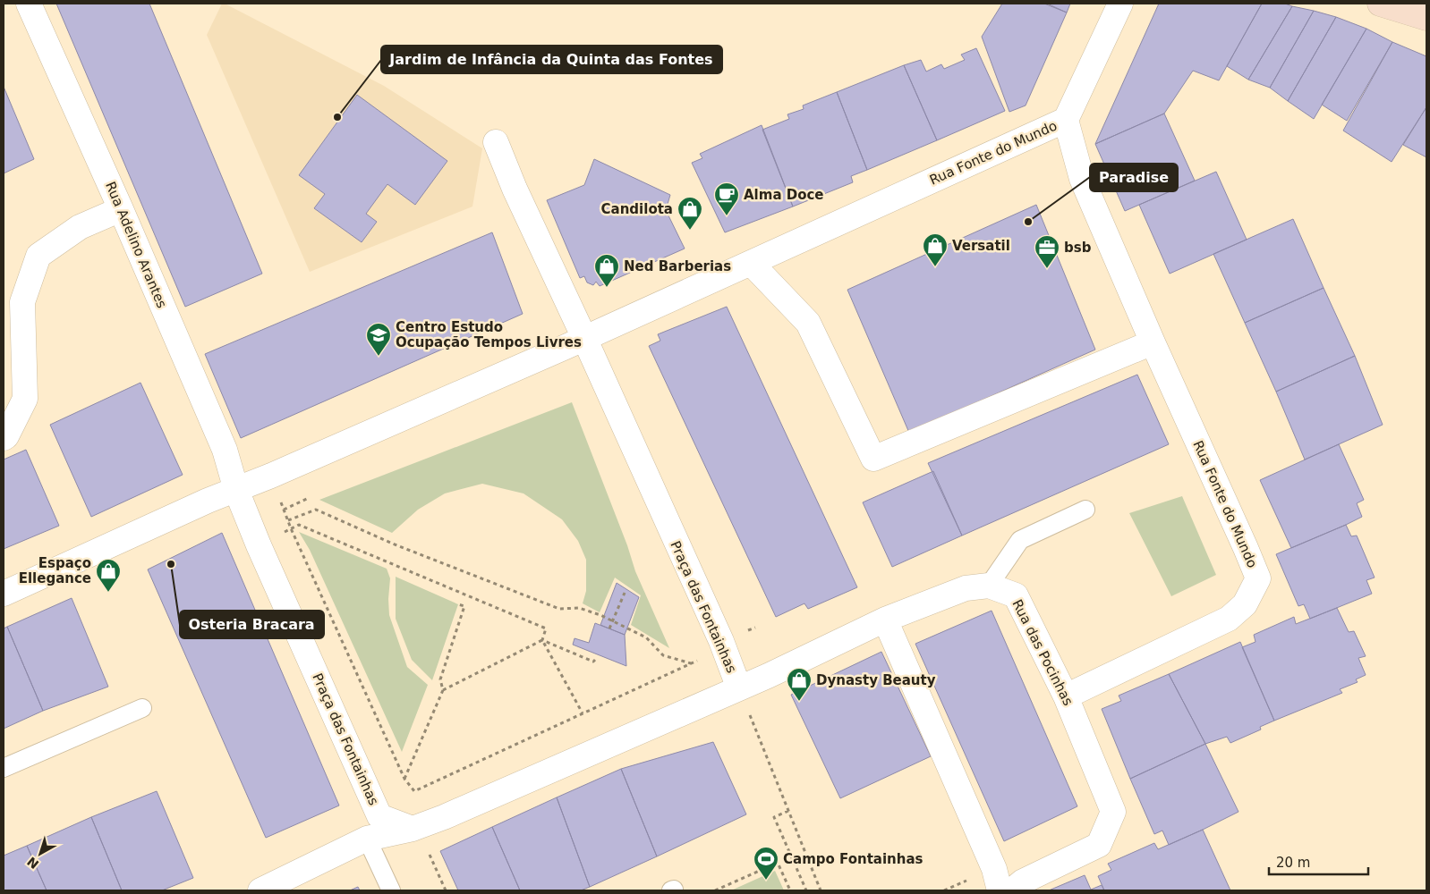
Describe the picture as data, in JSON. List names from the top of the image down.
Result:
{
  "streets": {
    "street": [
      "Rua Fonte do Mundo",
      "Rua Adelino Arantes",
      "Praça das Fontainhas",
      "Rua das Pocinhas"
    ]
  },
  "crossings": [
    ["Rua Fonte do Mundo", "Praça das Fontainhas"],
    ["Rua Fonte do Mundo", "Rua das Pocinhas"],
    ["Rua Adelino Arantes", "Praça das Fontainhas"]
  ],
  "places": {
    "other": ["Jardim de Infância da Quinta das Fontes", "Paradise", "Osteria Bracara"],
    "cafe": ["Alma Doce"],
    "shop": [
      "Candilota",
      "Versatil",
      "Ned Barberias",
      "Espaço Ellegance",
      "Dynasty Beauty"
    ],
    "office": ["bsb"],
    "school or university": ["Centro Estudo Ocupação Tempos Livres"],
    "sports": ["Campo Fontainhas"]
  },
  "scale_bar": "20 m",
  "north": "bottom left"
}
